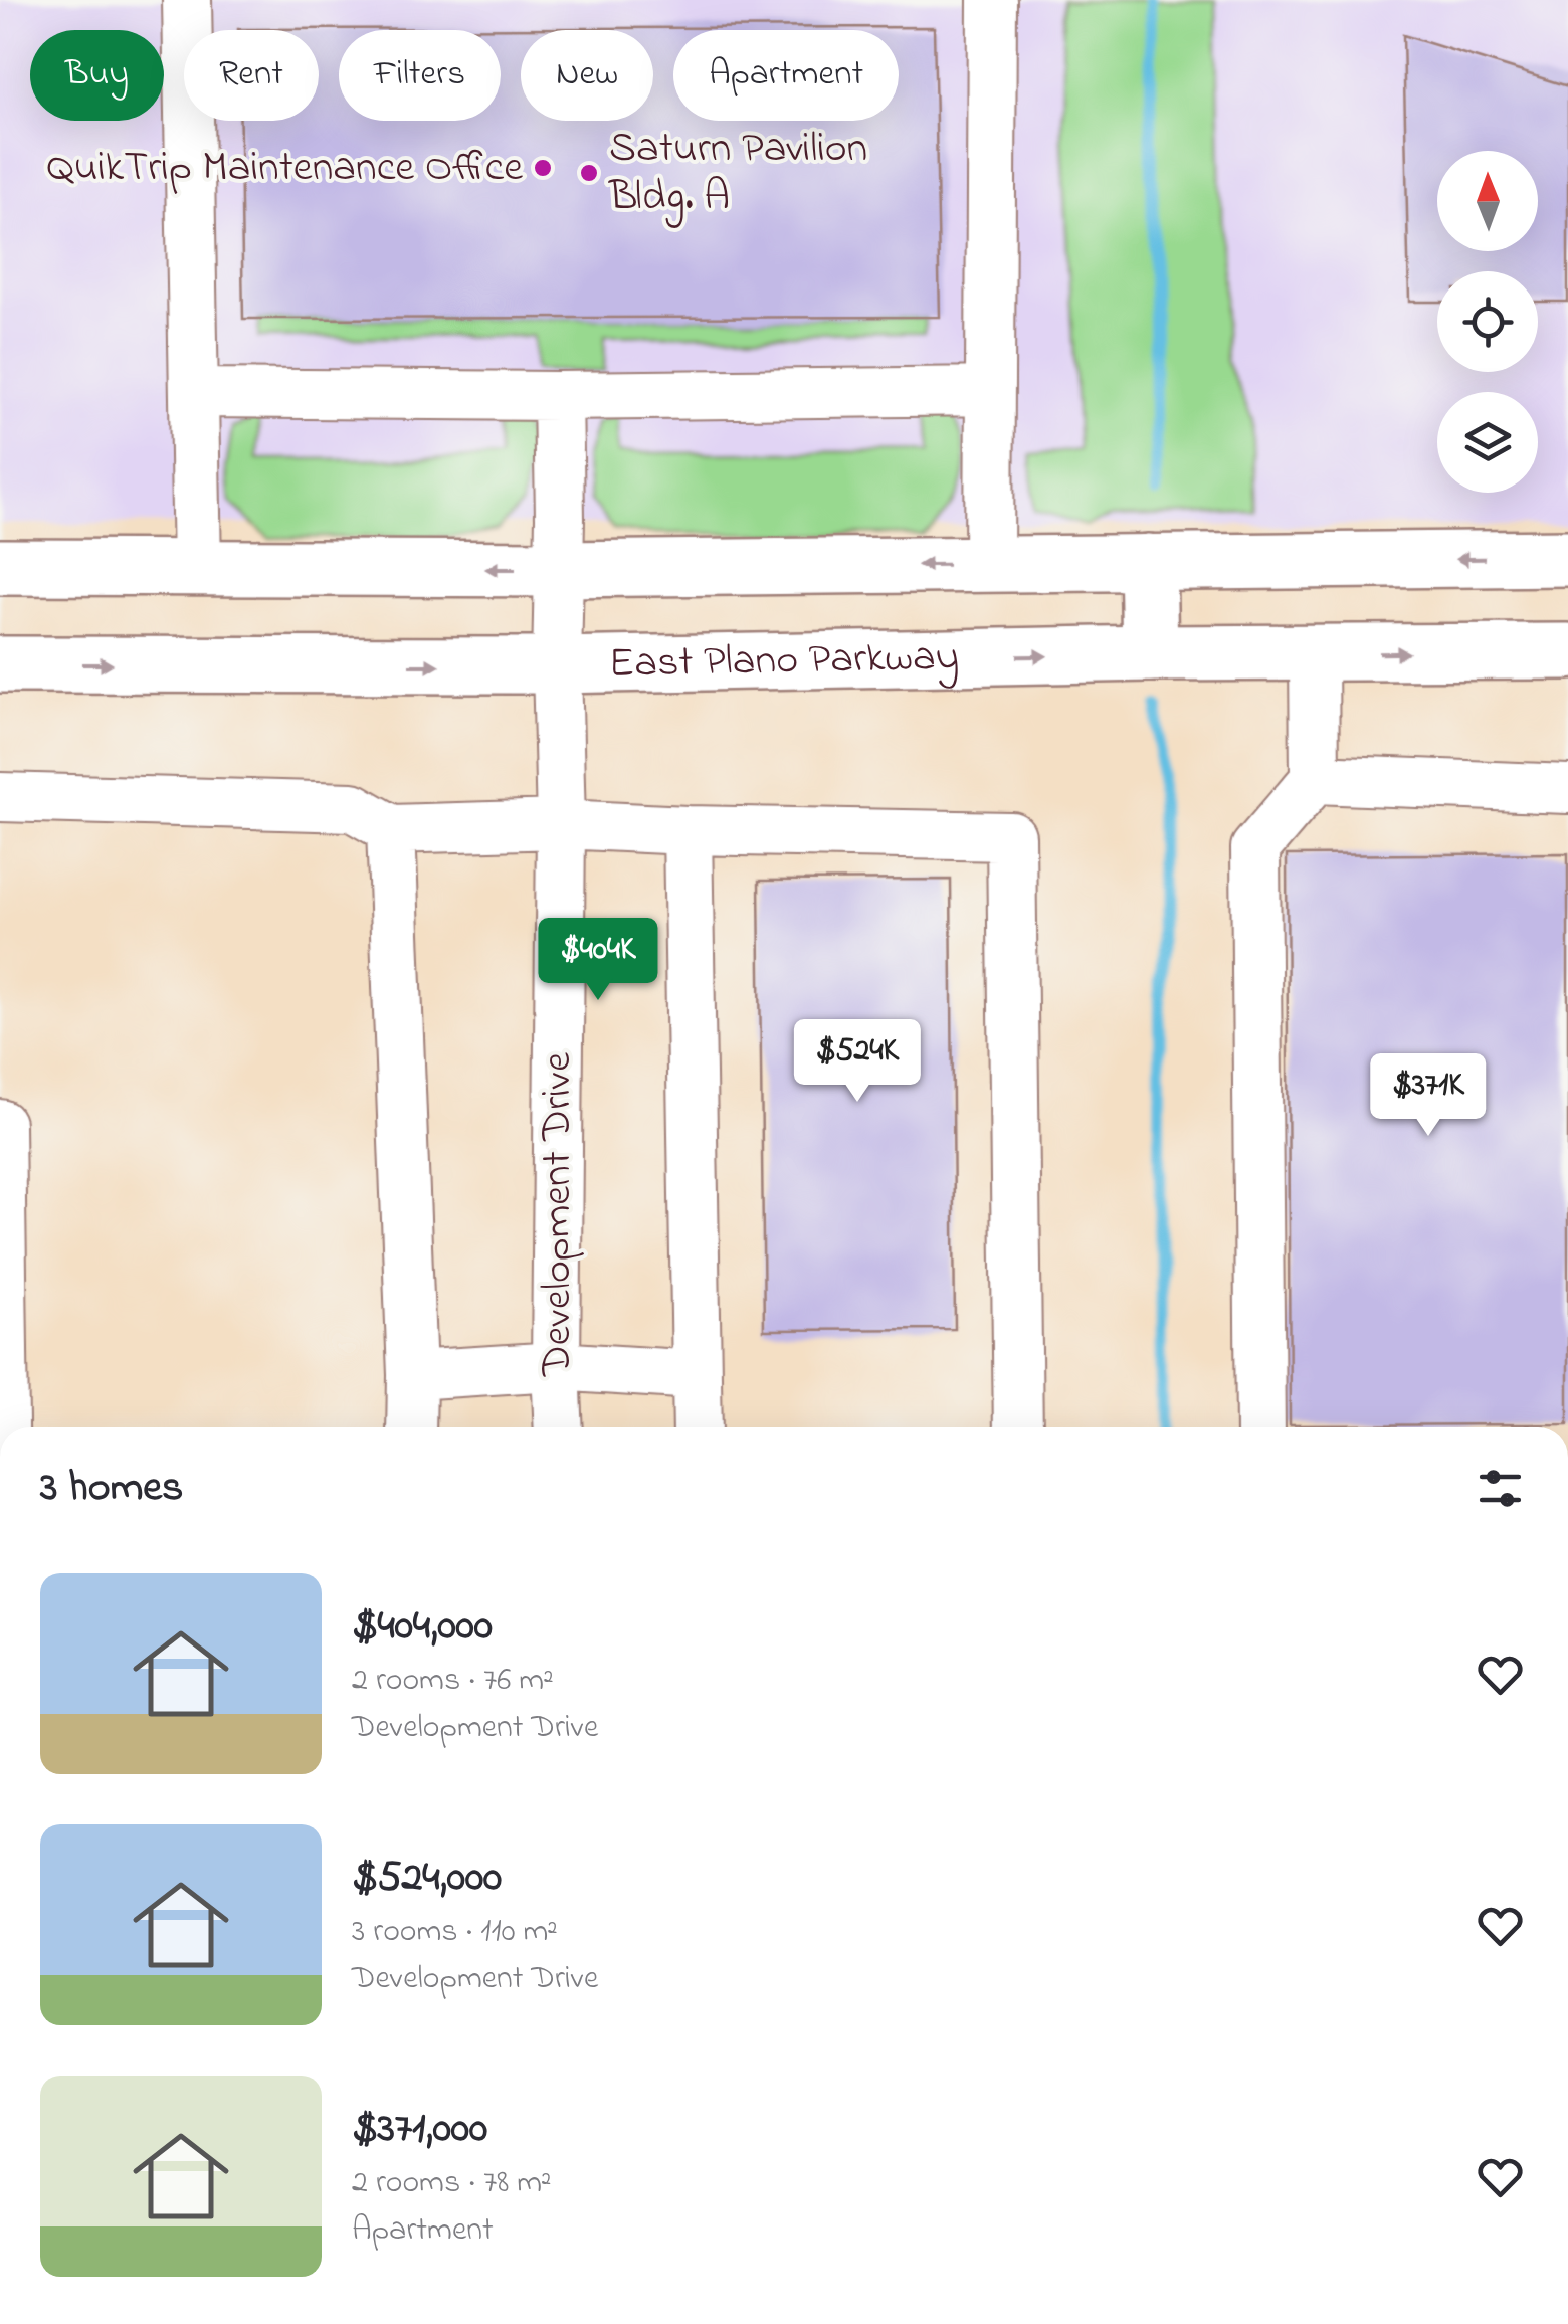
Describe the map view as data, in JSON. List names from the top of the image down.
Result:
{
  "streets": {
    "main road": ["East Plano Parkway"],
    "street": ["Development Drive"]
  },
  "crossings": [
    ["East Plano Parkway", "Development Drive"]
  ],
  "places": ["QuikTrip Maintenance Office", "Saturn Pavilion Bldg. A"],
  "north": "top",
  "page": {
    "chip": [
      "Buy",
      "Rent",
      "Filters",
      "New",
      "Apartment"
    ],
    "price": ["$404K", "$524K", "$371K"],
    "heading": "3 homes",
    "list": [
      {
        "name": "$404,000",
        "note": "2 rooms · 76 m² · Development Drive"
      },
      {
        "name": "$524,000",
        "note": "3 rooms · 110 m² · Development Drive"
      },
      {
        "name": "$371,000",
        "note": "2 rooms · 78 m² · Apartment"
      }
    ]
  }
}
